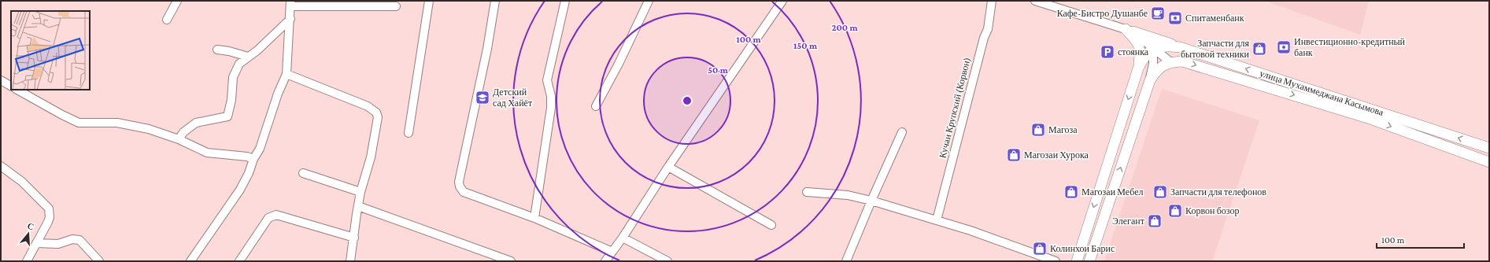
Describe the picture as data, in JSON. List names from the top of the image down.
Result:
{
  "streets": {
    "main road": ["улица Мухаммеджана Касымова"],
    "street": ["Кучаи Крупский (Корвон)"]
  },
  "places": {
    "cafe": ["Кафе-Бистро Душанбе"],
    "bank": ["Спитаменбанк", "Инвестиционно-кредитный банк"],
    "shop": [
      "Запчасти для бытовой техники",
      "Магоза",
      "Магозаи Хурока",
      "Магозаи Мебел",
      "Запчасти для телефонов",
      "Корвон бозор",
      "Элегант",
      "Колинхои Барис"
    ],
    "parking": ["стоянка"],
    "school or university": ["Детский сад Хайёт"]
  },
  "scale_bar": "100 m",
  "north": "top",
  "rings": [
    "200 m",
    "100 m",
    "150 m",
    "50 m"
  ]
}
